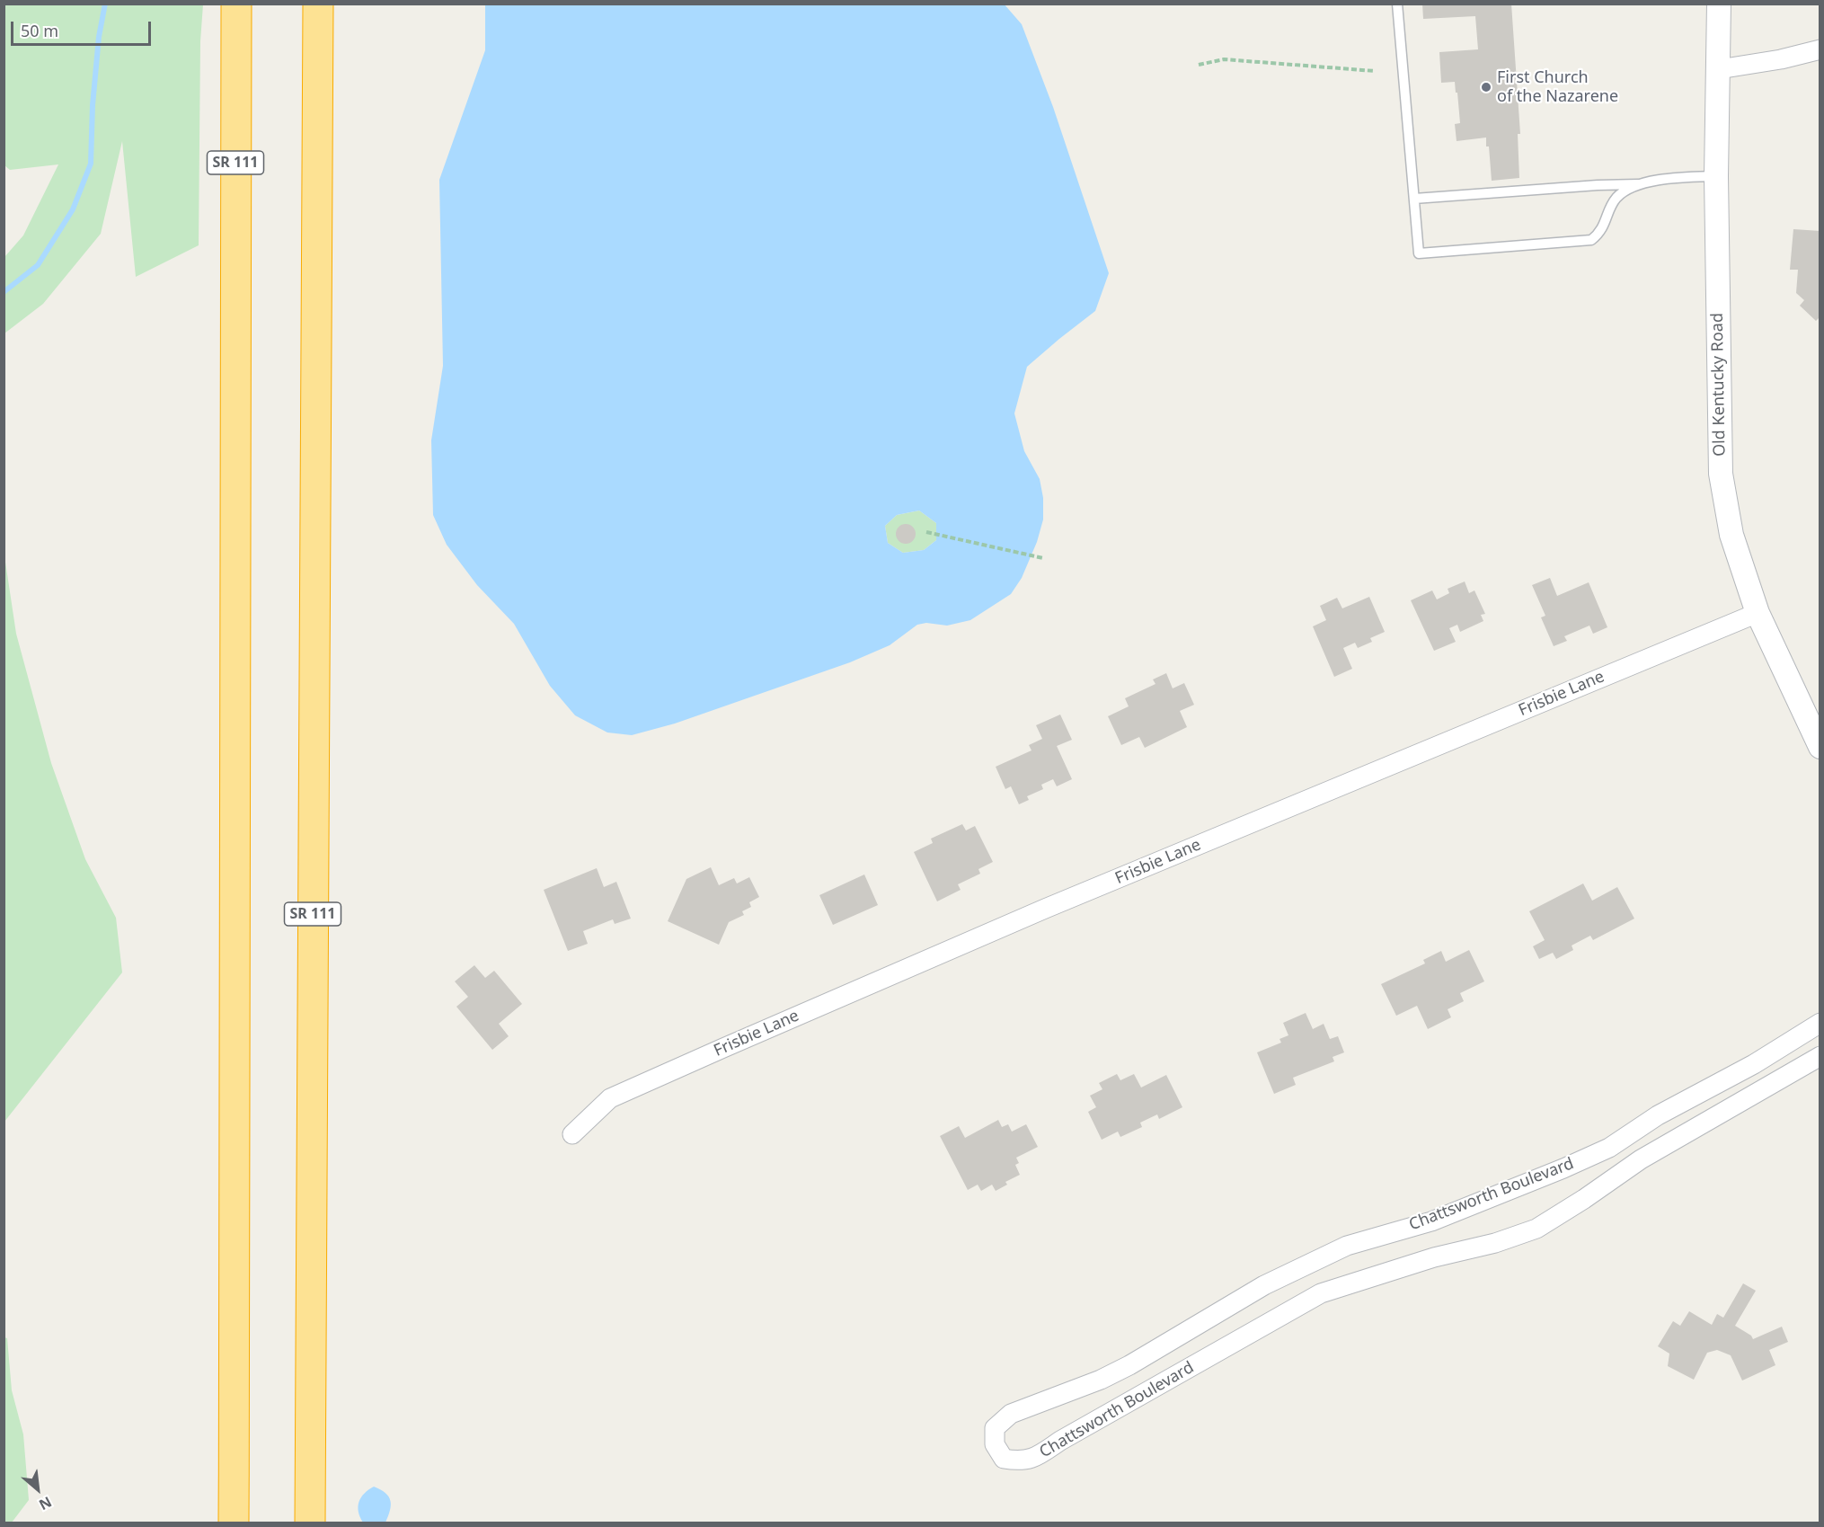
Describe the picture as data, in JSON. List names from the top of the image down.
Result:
{
  "streets": {
    "highway": ["SR 111"],
    "street": ["Old Kentucky Road", "Frisbie Lane", "Chattsworth Boulevard"]
  },
  "crossings": [
    ["Old Kentucky Road", "Frisbie Lane"]
  ],
  "places": ["First Church of the Nazarene"],
  "scale_bar": "50 m",
  "north": "bottom right"
}
